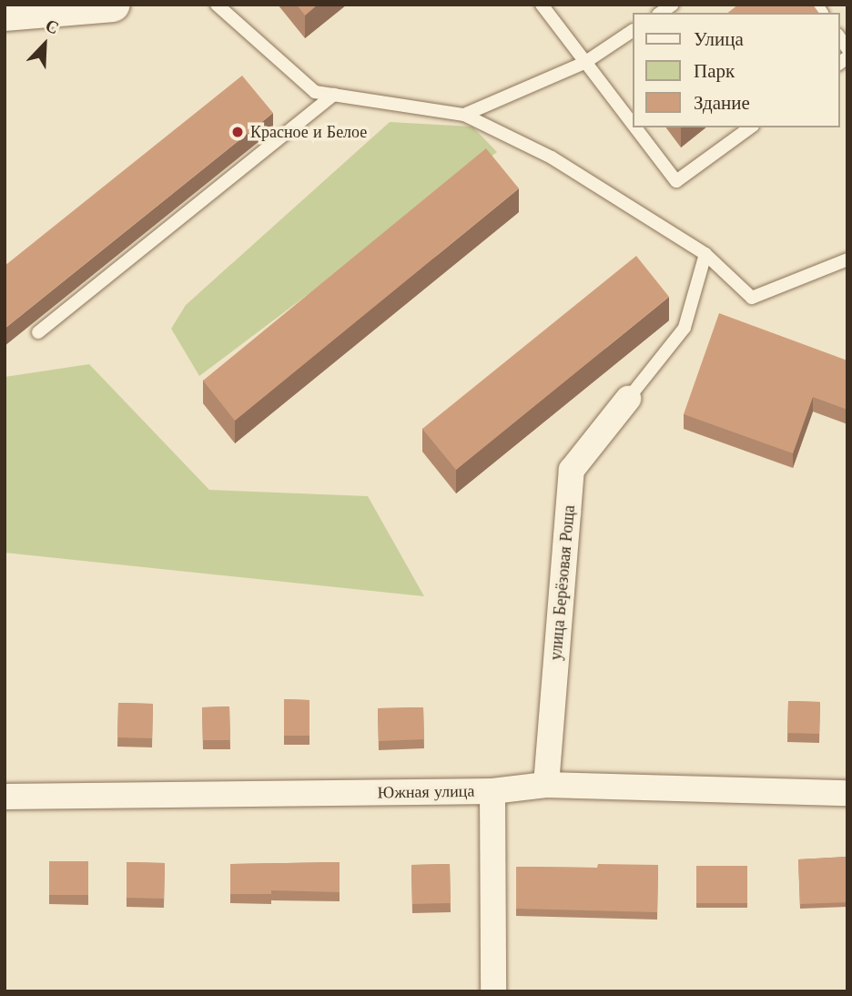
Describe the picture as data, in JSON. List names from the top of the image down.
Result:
{
  "streets": {
    "street": ["улица Берёзовая Роща", "Южная улица"]
  },
  "crossings": [
    ["улица Берёзовая Роща", "Южная улица"]
  ],
  "places": ["Красное и Белое"],
  "legend": ["Улица", "Парк", "Здание"],
  "north": "top right"
}
